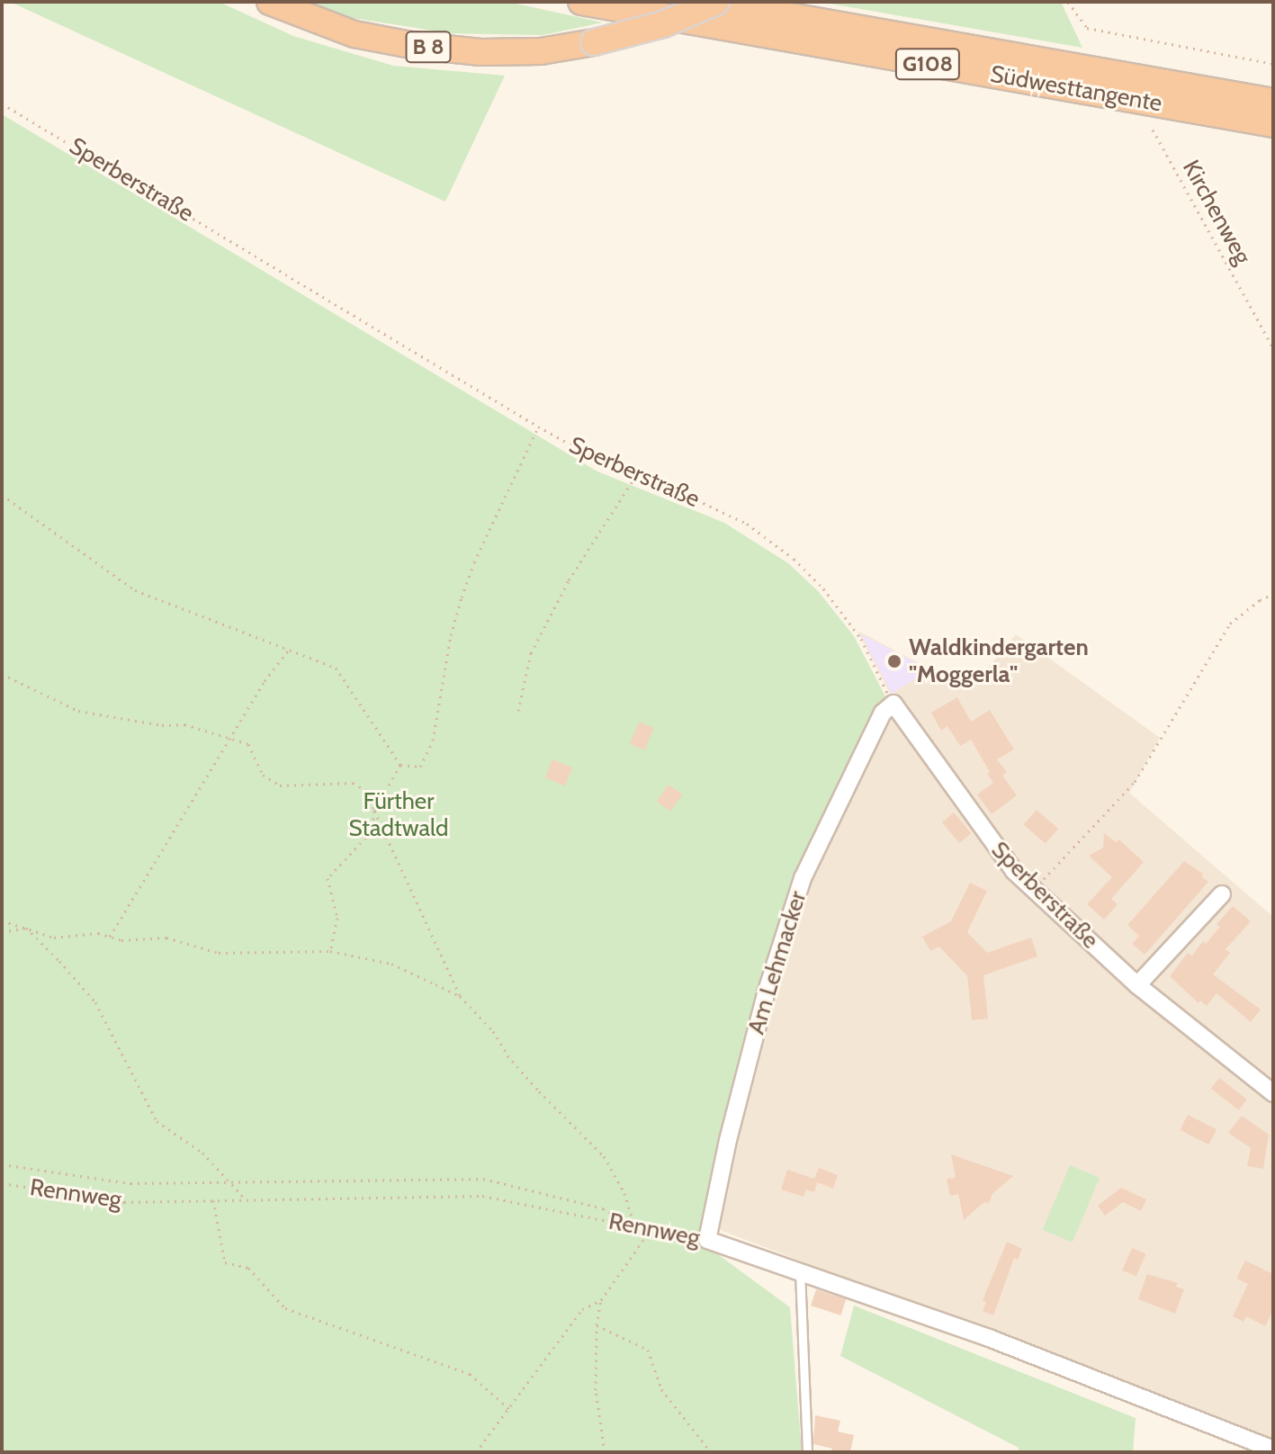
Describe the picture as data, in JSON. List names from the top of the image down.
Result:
{
  "streets": {
    "highway": ["B 8", "G108", "Südwesttangente"],
    "street": ["Sperberstraße", "Am Lehmacker", "Rennweg"],
    "path": ["Kirchenweg"]
  },
  "crossings": [
    ["Sperberstraße", "Am Lehmacker"],
    ["Am Lehmacker", "Rennweg"]
  ],
  "parks": ["Fürther Stadtwald"],
  "places": ["Waldkindergarten \"Moggerla\""]
}
